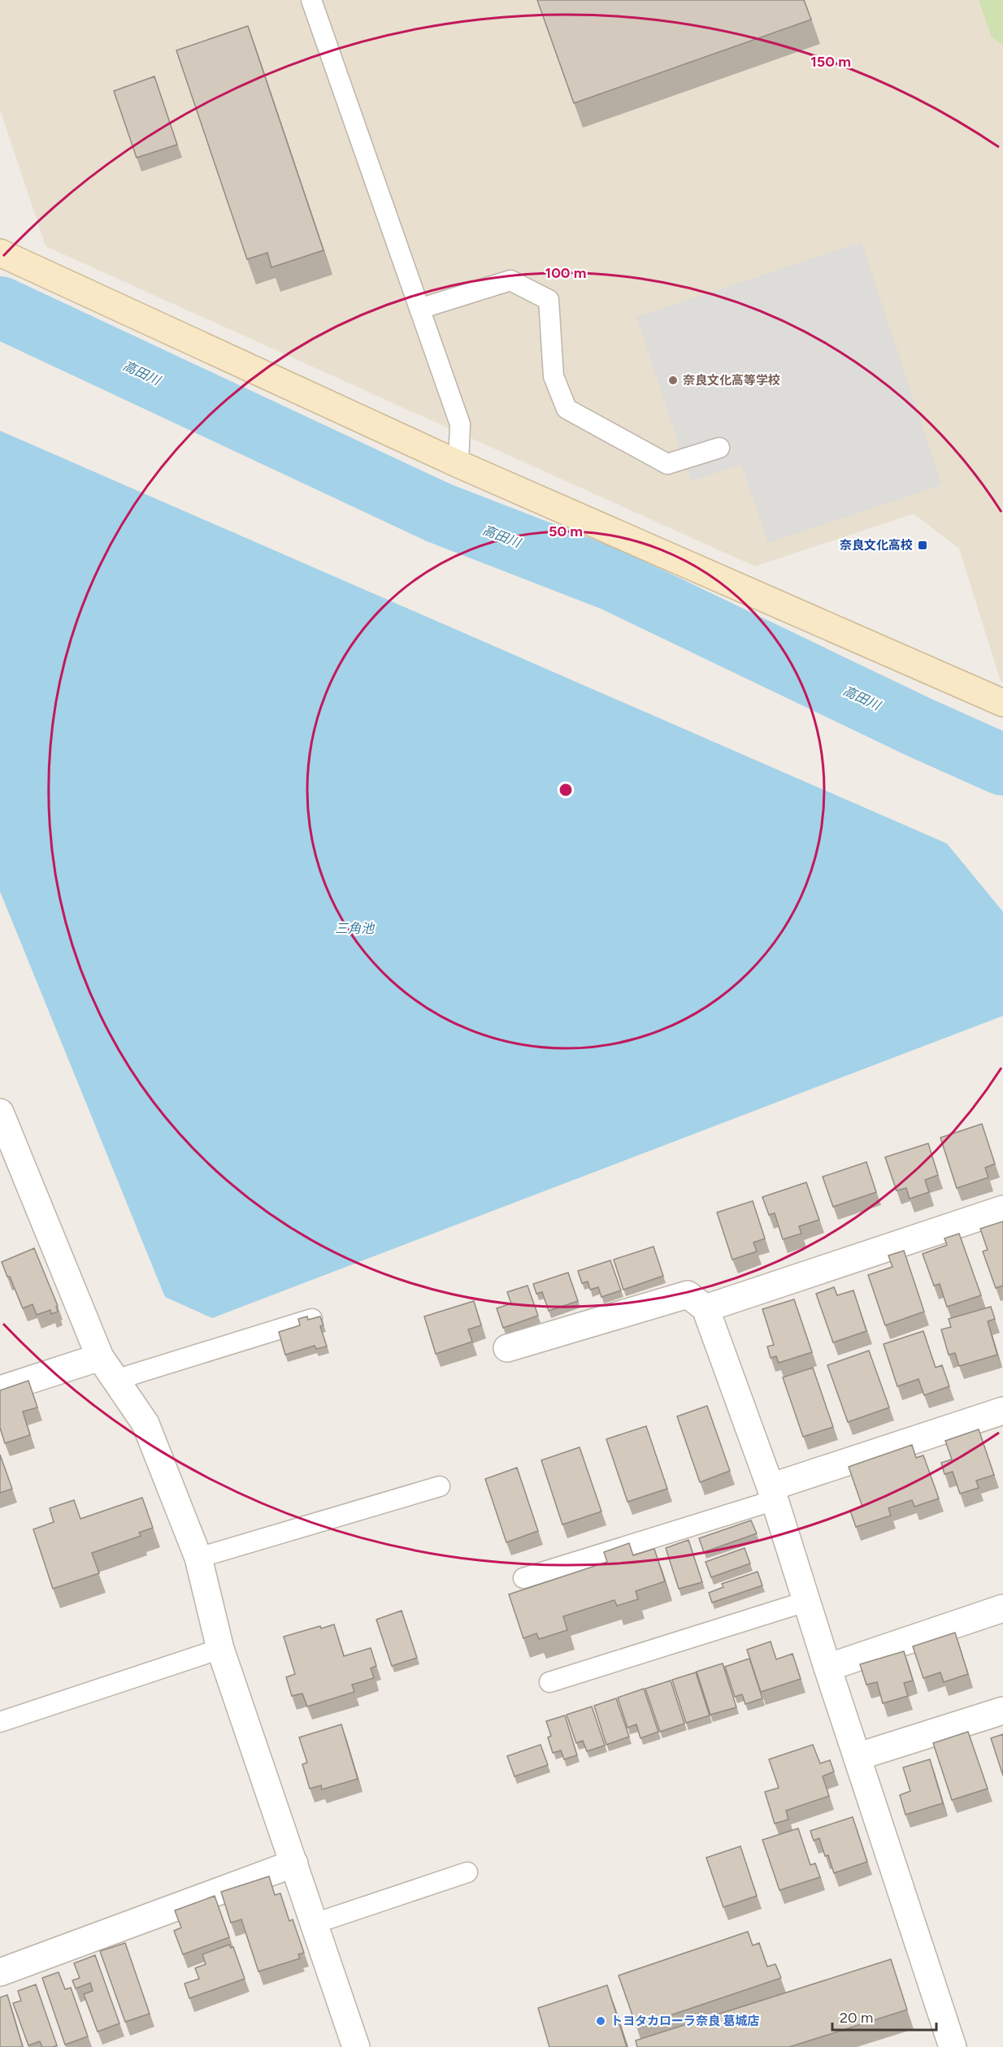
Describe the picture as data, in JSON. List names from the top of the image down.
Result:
{
  "water": ["高田川", "三角池"],
  "places": {
    "other": ["奈良文化高等学校", "トヨタカローラ奈良 葛城店"],
    "transit": ["奈良文化高校"]
  },
  "scale_bar": "20 m",
  "rings": ["150 m", "100 m", "50 m"]
}
